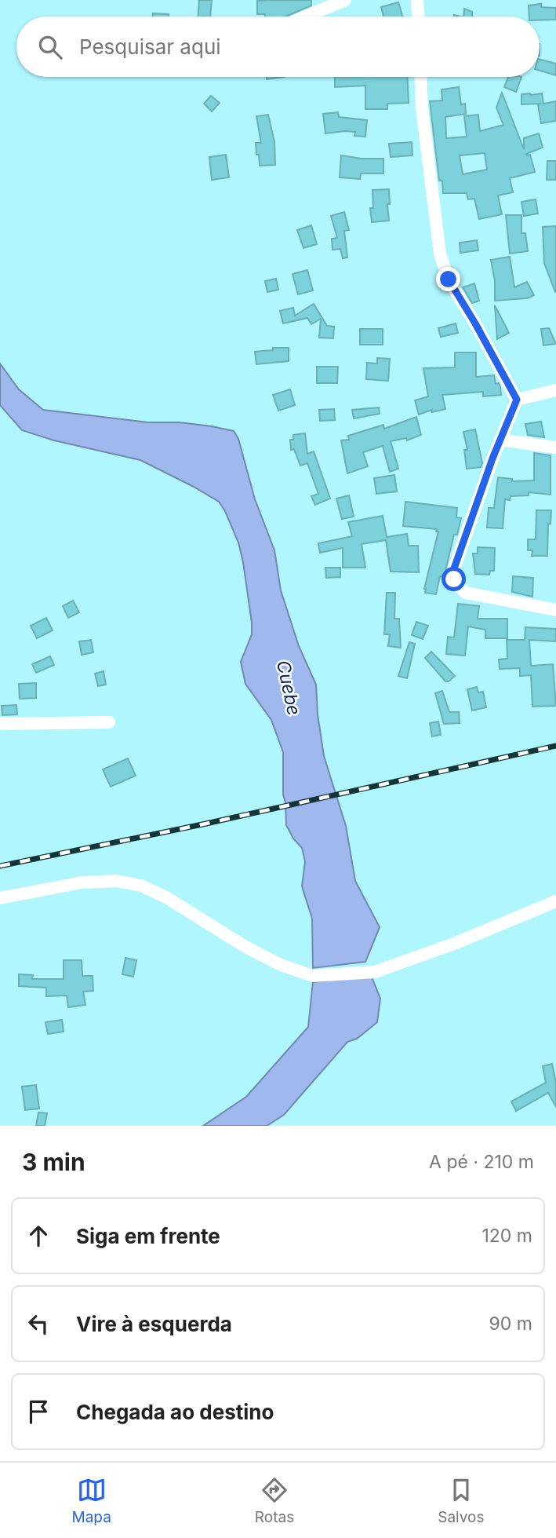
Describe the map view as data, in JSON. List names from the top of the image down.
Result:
{
  "water": ["Cuebe"],
  "page": {
    "search": "Pesquisar aqui",
    "heading": ["3 min", "A pé · 210 m"],
    "list": [
      ["Siga em frente", "120 m"],
      ["Vire à esquerda", "90 m"],
      "Chegada ao destino"
    ],
    "nav": ["Mapa", "Rotas", "Salvos"]
  }
}
